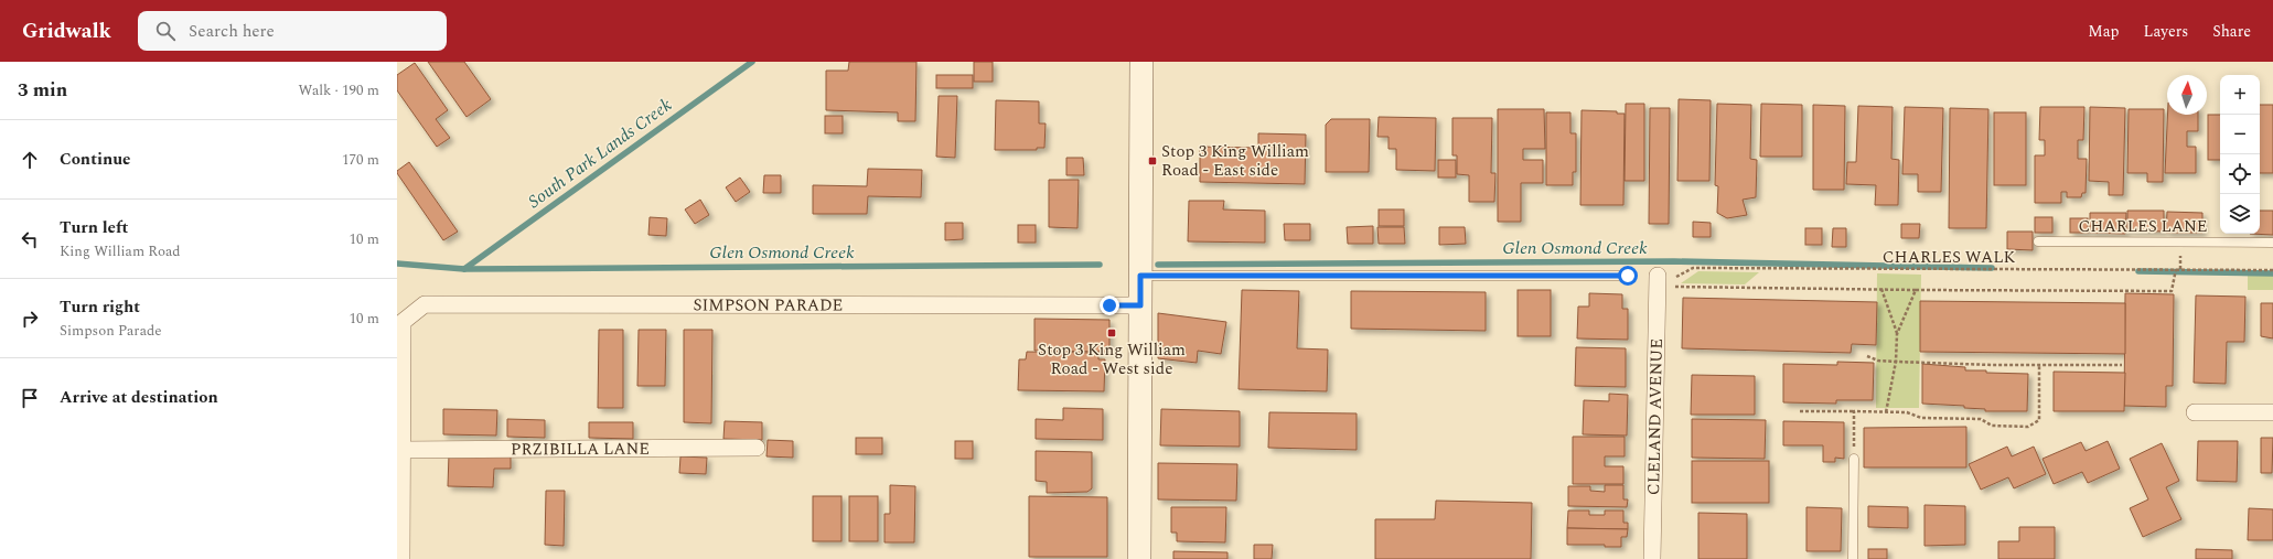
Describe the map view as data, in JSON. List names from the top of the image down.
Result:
{
  "streets": {
    "street": ["SIMPSON PARADE", "CLELAND AVENUE", "PRZIBILLA LANE"],
    "lane": ["CHARLES LANE"],
    "path": ["CHARLES WALK"]
  },
  "crossings": [
    ["CHARLES WALK", "CLELAND AVENUE"],
    ["SIMPSON PARADE", "PRZIBILLA LANE"]
  ],
  "water": ["South Park Lands Creek", "Glen Osmond Creek"],
  "places": {
    "transit": ["Stop 3 King William Road - East side", "Stop 3 King William Road - West side"]
  },
  "north": "top",
  "page": {
    "header": "Gridwalk",
    "search": "Search here",
    "nav": ["Map", "Layers", "Share"],
    "heading": ["3 min", "Walk · 190 m"],
    "map_buttons": ["+", "−"],
    "list": [
      ["Continue", "170 m"],
      ["Turn left", "King William Road", "10 m"],
      ["Turn right", "Simpson Parade", "10 m"],
      "Arrive at destination"
    ]
  }
}
